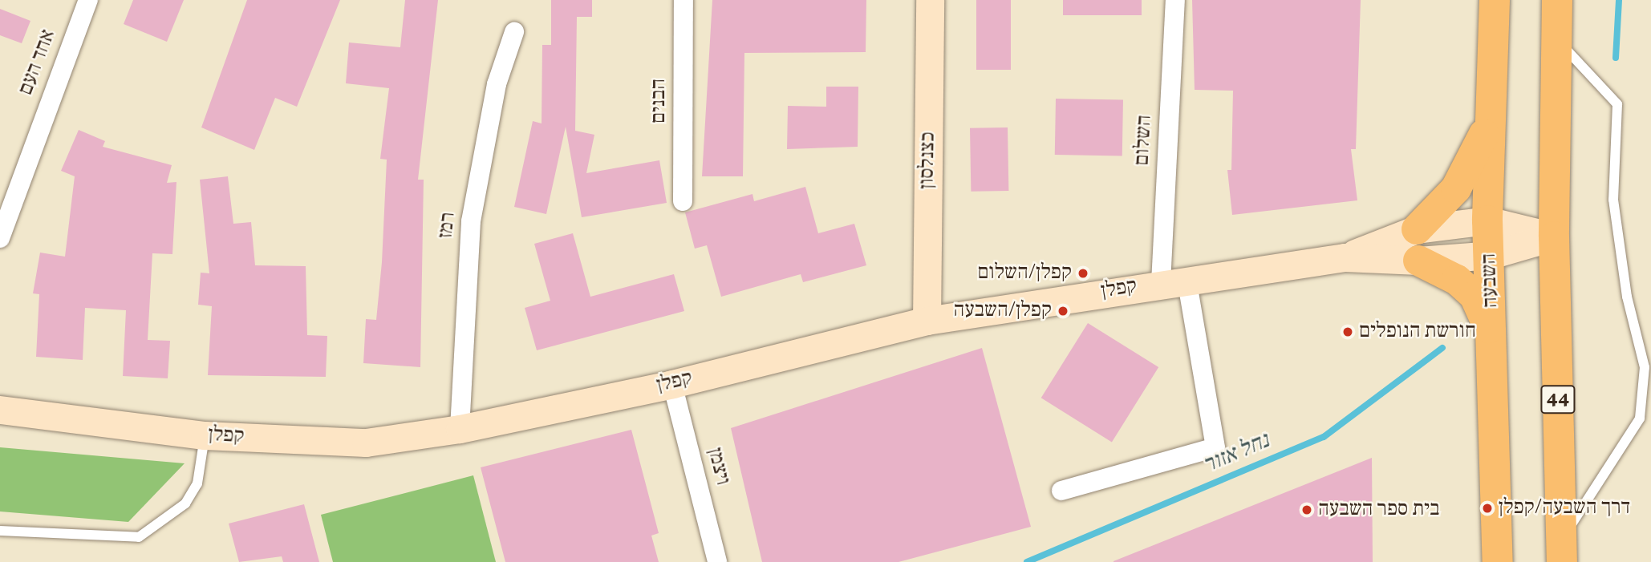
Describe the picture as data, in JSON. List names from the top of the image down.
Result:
{
  "streets": {
    "highway": ["השבעה", "44"],
    "street": [
      "אחד העם",
      "הבנים",
      "השלום",
      "כצנלסון",
      "רמז",
      "קפלן",
      "ויצמן"
    ]
  },
  "crossings": [
    ["השלום", "קפלן"],
    ["כצנלסון", "קפלן"],
    ["רמז", "קפלן"],
    ["השבעה", "קפלן"],
    ["קפלן", "44"],
    ["קפלן", "ויצמן"]
  ],
  "water": ["נחל אזור"],
  "places": [
    "קפלן/השלום",
    "קפלן/השבעה",
    "חורשת הנופלים",
    "דרך השבעה/קפלן",
    "בית ספר השבעה"
  ]
}
